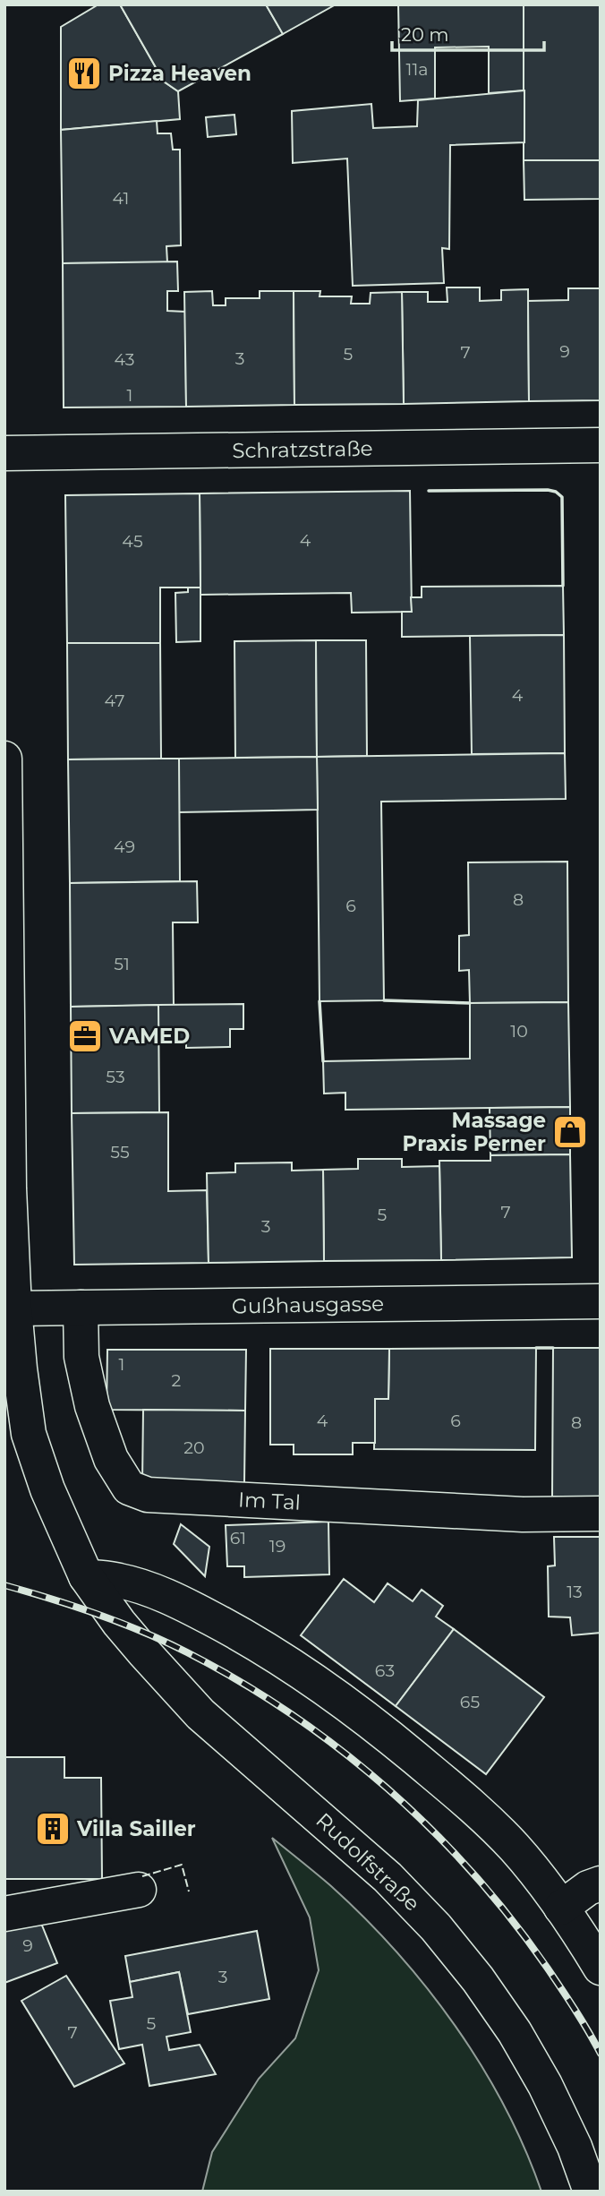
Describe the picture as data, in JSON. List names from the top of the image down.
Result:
{
  "streets": {
    "street": [
      "Schratzstraße",
      "Gußhausgasse",
      "Im Tal",
      "Rudolfstraße"
    ]
  },
  "crossings": [
    ["Gußhausgasse", "Im Tal"],
    ["Gußhausgasse", "Rudolfstraße"]
  ],
  "places": {
    "restaurant": ["Pizza Heaven"],
    "office": ["VAMED"],
    "shop": ["Massage Praxis Perner"],
    "building": ["Villa Sailler"]
  },
  "house_numbers": [
    "11a",
    "41",
    "9",
    "7",
    "5",
    "3",
    "43",
    "1",
    "4",
    "45",
    "4",
    "47",
    "49",
    "8",
    "6",
    "51",
    "10",
    "53",
    "55",
    "7",
    "5",
    "3",
    "1",
    "2",
    "4",
    "6",
    "8",
    "20",
    "61",
    "19",
    "13",
    "63",
    "65",
    "9",
    "3",
    "5",
    "7"
  ],
  "scale_bar": "20 m"
}
